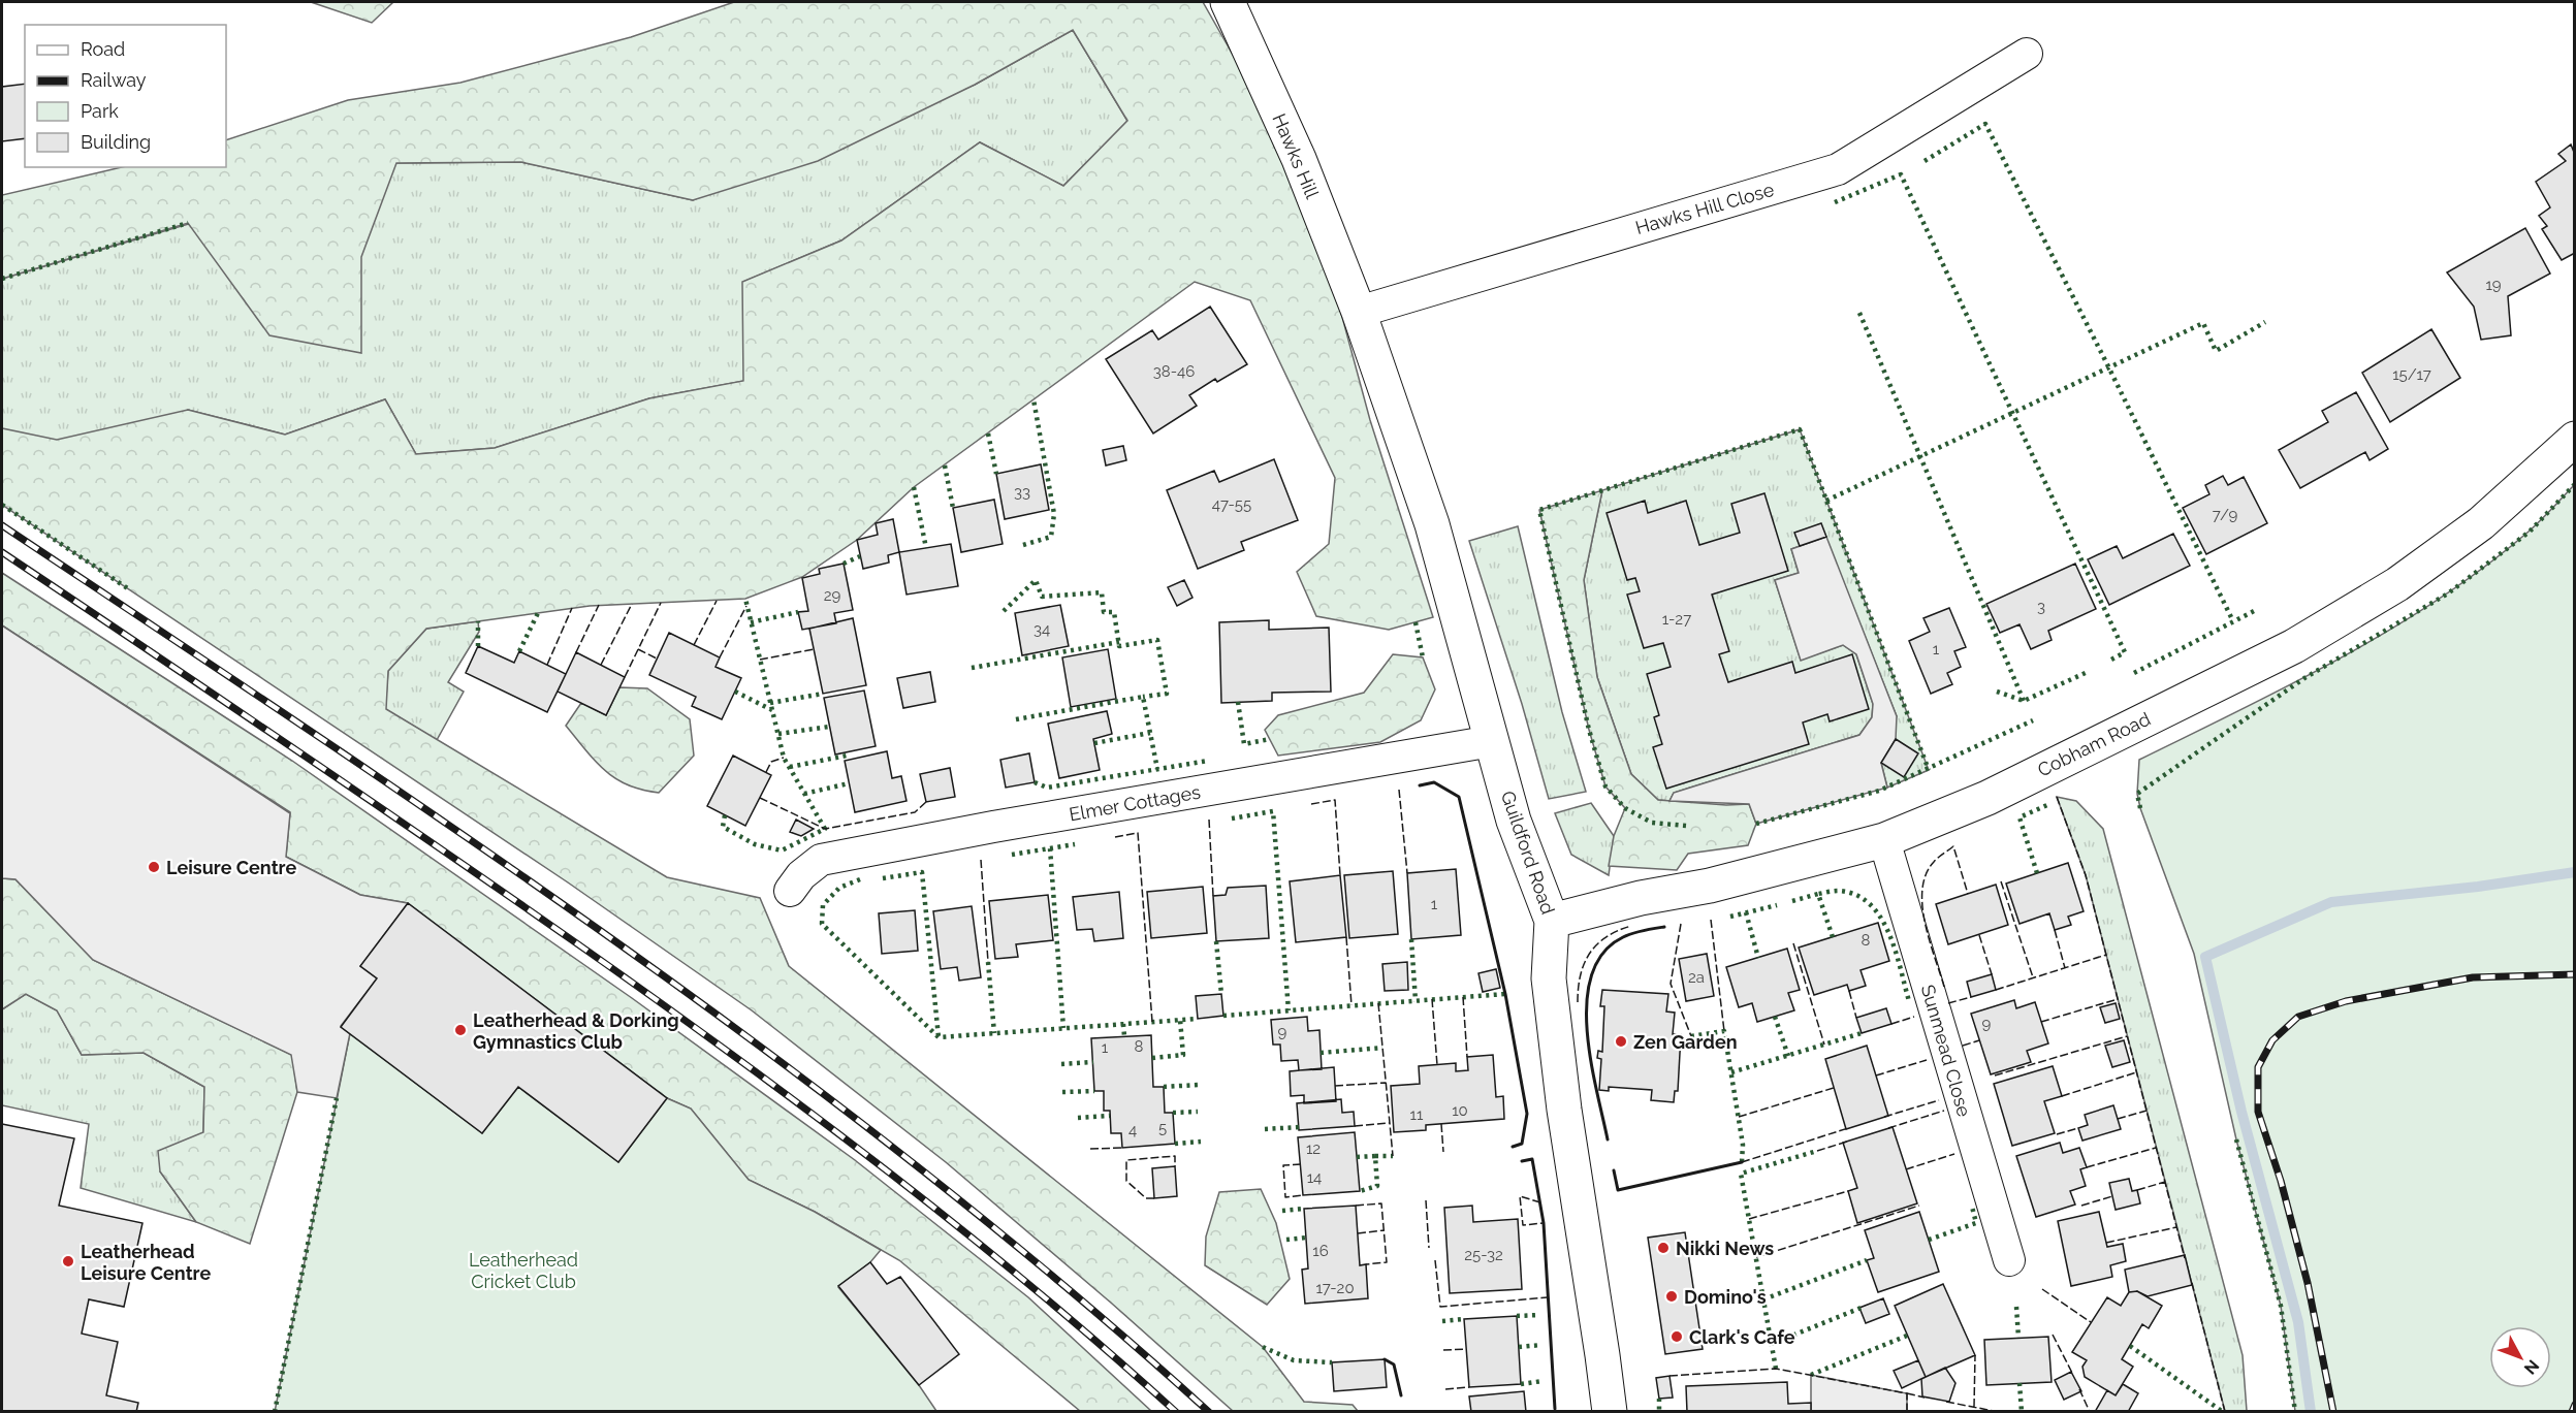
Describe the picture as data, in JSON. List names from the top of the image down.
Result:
{
  "streets": {
    "main road": ["Hawks Hill", "Cobham Road", "Guildford Road"],
    "street": ["Hawks Hill Close", "Elmer Cottages", "Sunmead Close"]
  },
  "crossings": [
    ["Hawks Hill", "Hawks Hill Close"],
    ["Hawks Hill", "Guildford Road"],
    ["Hawks Hill Close", "Guildford Road"],
    ["Cobham Road", "Guildford Road"],
    ["Cobham Road", "Sunmead Close"],
    ["Elmer Cottages", "Guildford Road"]
  ],
  "parks": ["Leatherhead Cricket Club"],
  "places": [
    "Leisure Centre",
    "Leatherhead & Dorking Gymnastics Club",
    "Zen Garden",
    "Nikki News",
    "Leatherhead Leisure Centre",
    "Domino's",
    "Clark's Cafe"
  ],
  "house_numbers": [
    "19",
    "38-46",
    "15/17",
    "33",
    "47-55",
    "7/9",
    "29",
    "3",
    "1-27",
    "34",
    "1",
    "1",
    "8",
    "2a",
    "9",
    "9",
    "8",
    "1",
    "10",
    "11",
    "5",
    "4",
    "12",
    "14",
    "16",
    "25-32",
    "17-20"
  ],
  "legend": [
    "Road",
    "Railway",
    "Park",
    "Building"
  ],
  "north": "bottom right"
}
